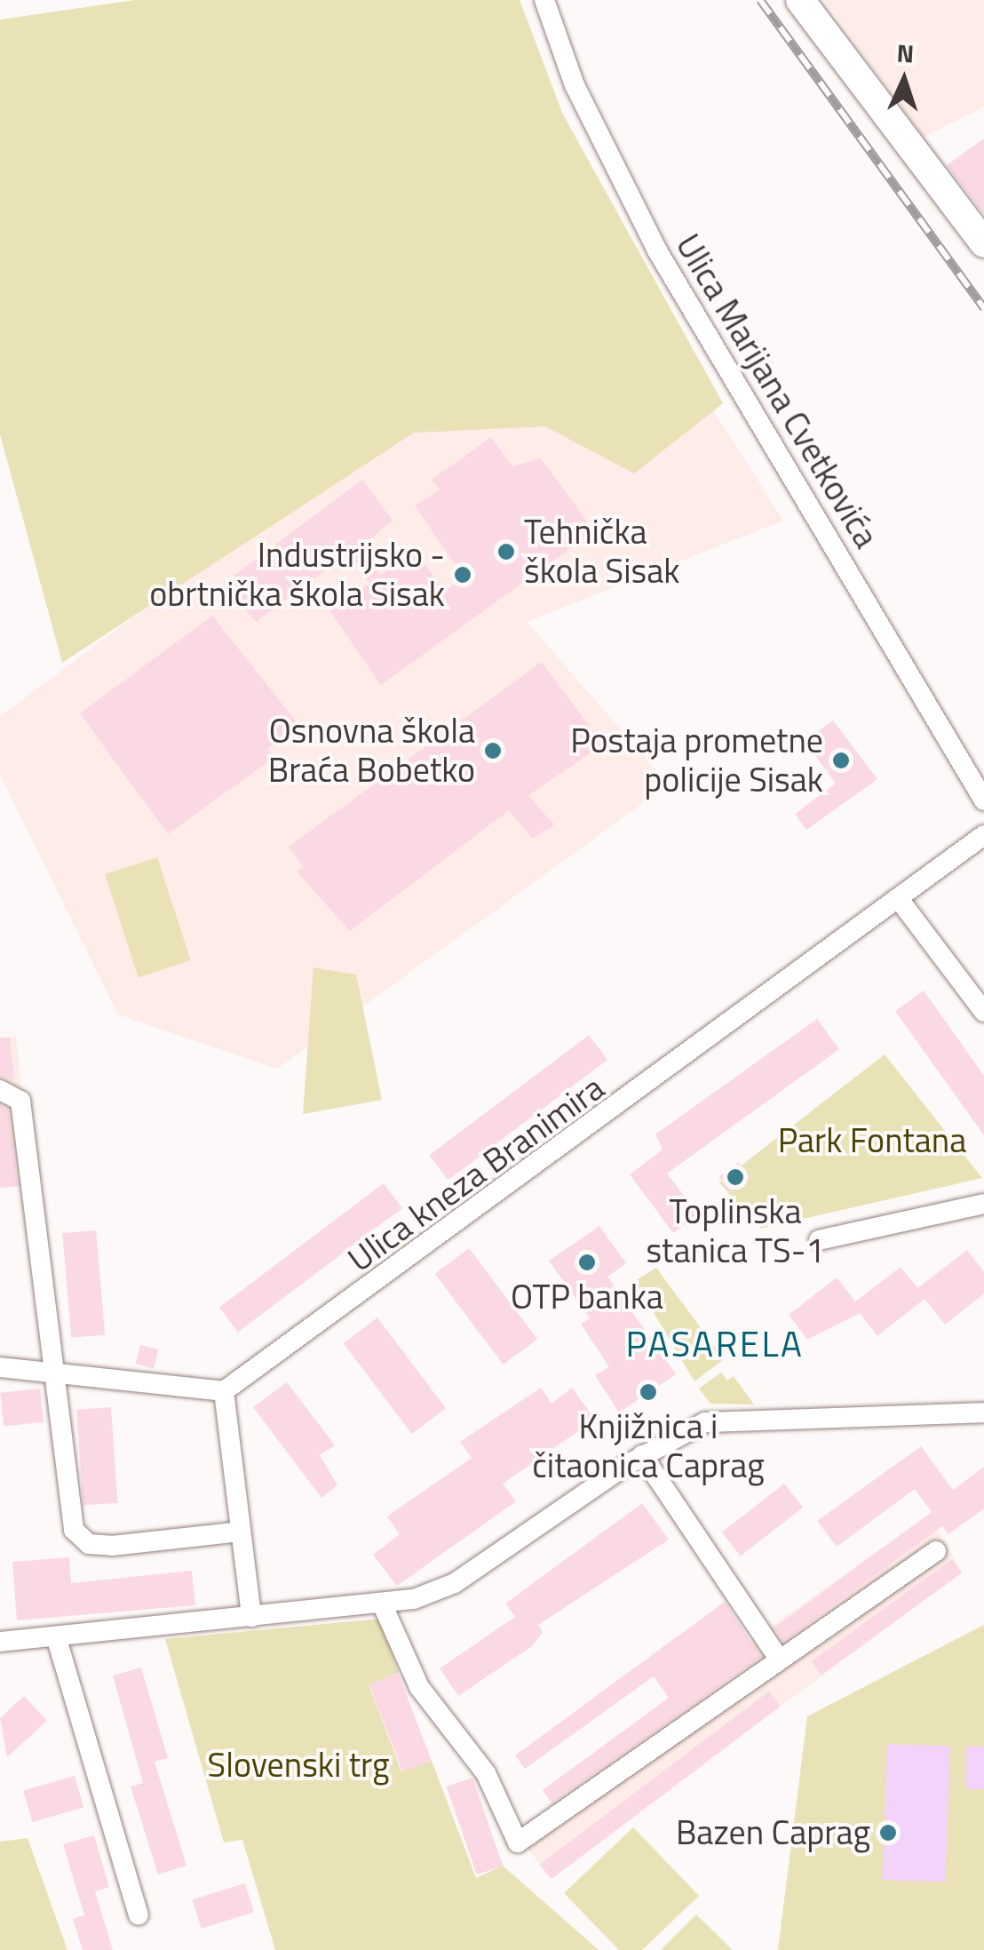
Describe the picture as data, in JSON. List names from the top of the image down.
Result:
{
  "streets": {
    "street": ["Ulica Marijana Cvetkovića", "Ulica kneza Branimira"]
  },
  "districts": ["PASARELA"],
  "parks": ["Park Fontana", "Slovenski trg"],
  "places": [
    "Tehnička škola Sisak",
    "Industrijsko - obrtnička škola Sisak",
    "Osnovna škola Braća Bobetko",
    "Postaja prometne policije Sisak",
    "Toplinska stanica TS-1",
    "OTP banka",
    "Knjižnica i čitaonica Caprag",
    "Bazen Caprag"
  ],
  "north": "top"
}
